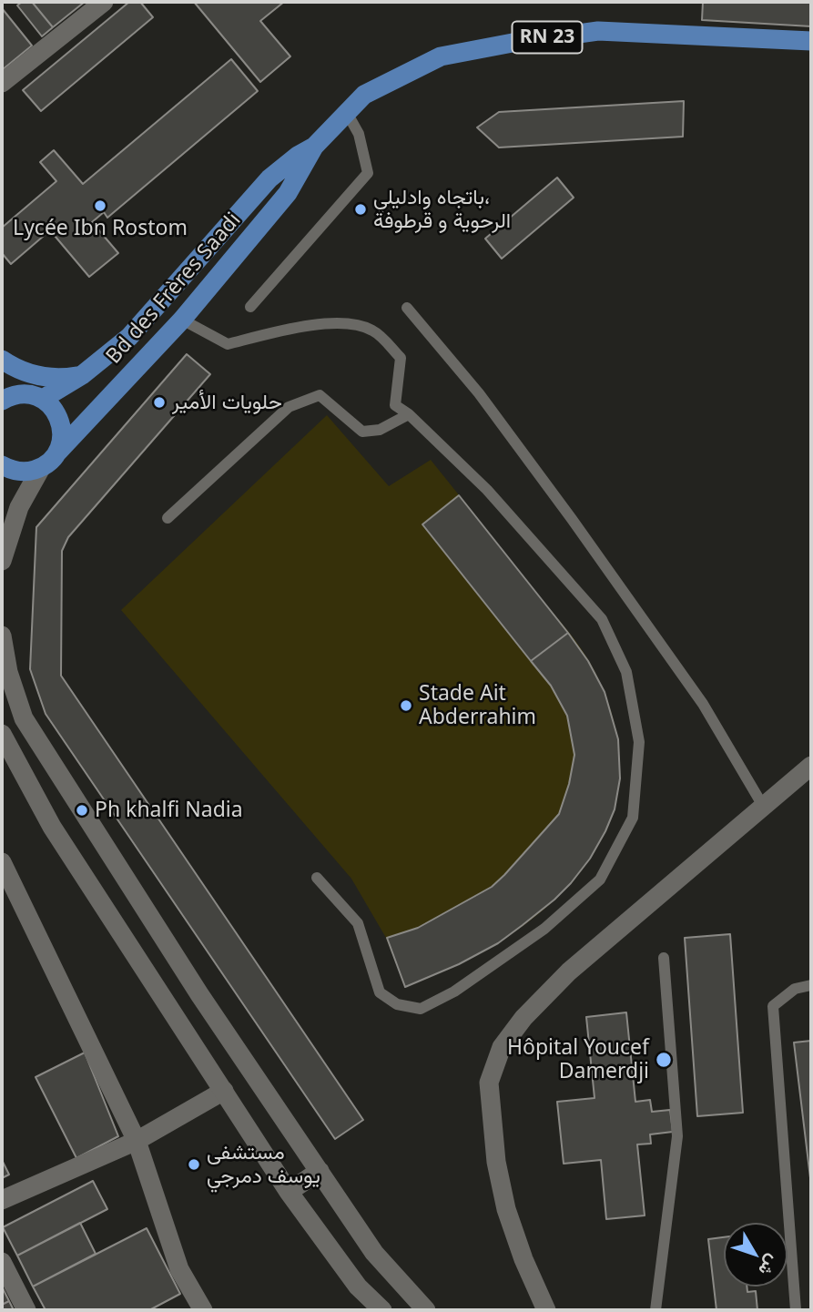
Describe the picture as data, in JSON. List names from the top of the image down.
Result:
{
  "streets": {
    "main road": ["RN 23", "Bd des Frères Saadi"]
  },
  "places": [
    "Lycée Ibn Rostom",
    "باتجاه وادليلي، الرحوية و قرطوفة",
    "حلويات الأمير",
    "Stade Ait Abderrahim",
    "Ph khalfi Nadia",
    "Hôpital Youcef Damerdji",
    "مستشفى يوسف دمرجي"
  ],
  "north": "bottom right"
}
